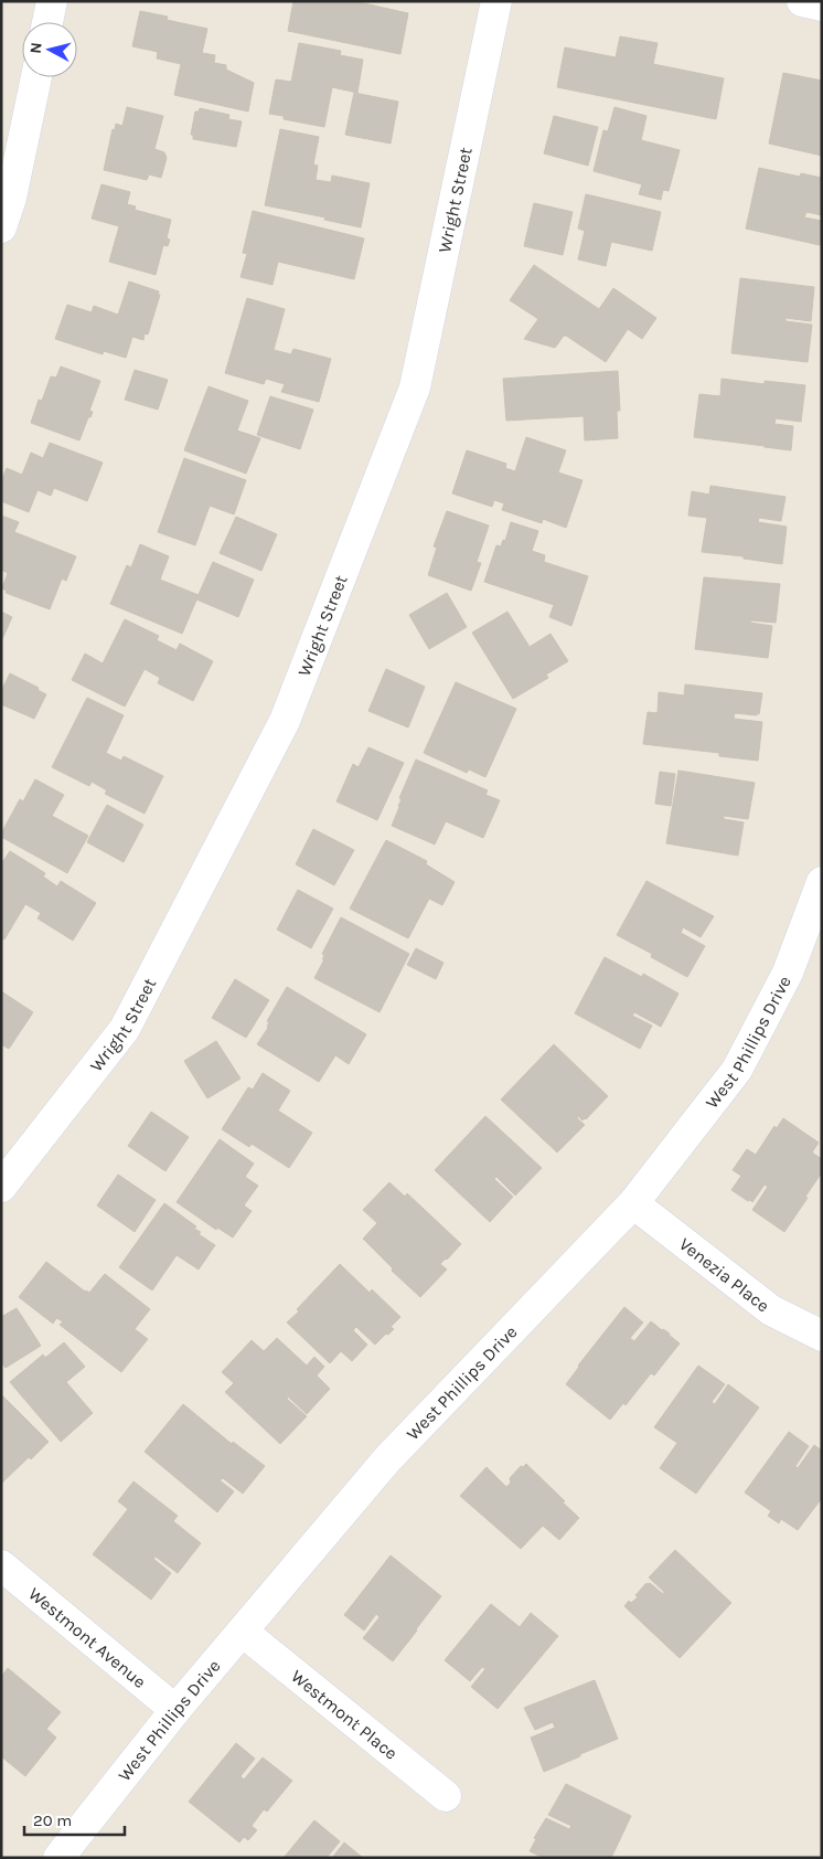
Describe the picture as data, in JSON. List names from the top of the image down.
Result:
{
  "streets": {
    "street": [
      "Wright Street",
      "West Phillips Drive",
      "Venezia Place",
      "Westmont Avenue",
      "Westmont Place"
    ]
  },
  "crossings": [
    ["West Phillips Drive", "Venezia Place"],
    ["West Phillips Drive", "Westmont Avenue"],
    ["West Phillips Drive", "Westmont Place"]
  ],
  "scale_bar": "20 m",
  "north": "left"
}
